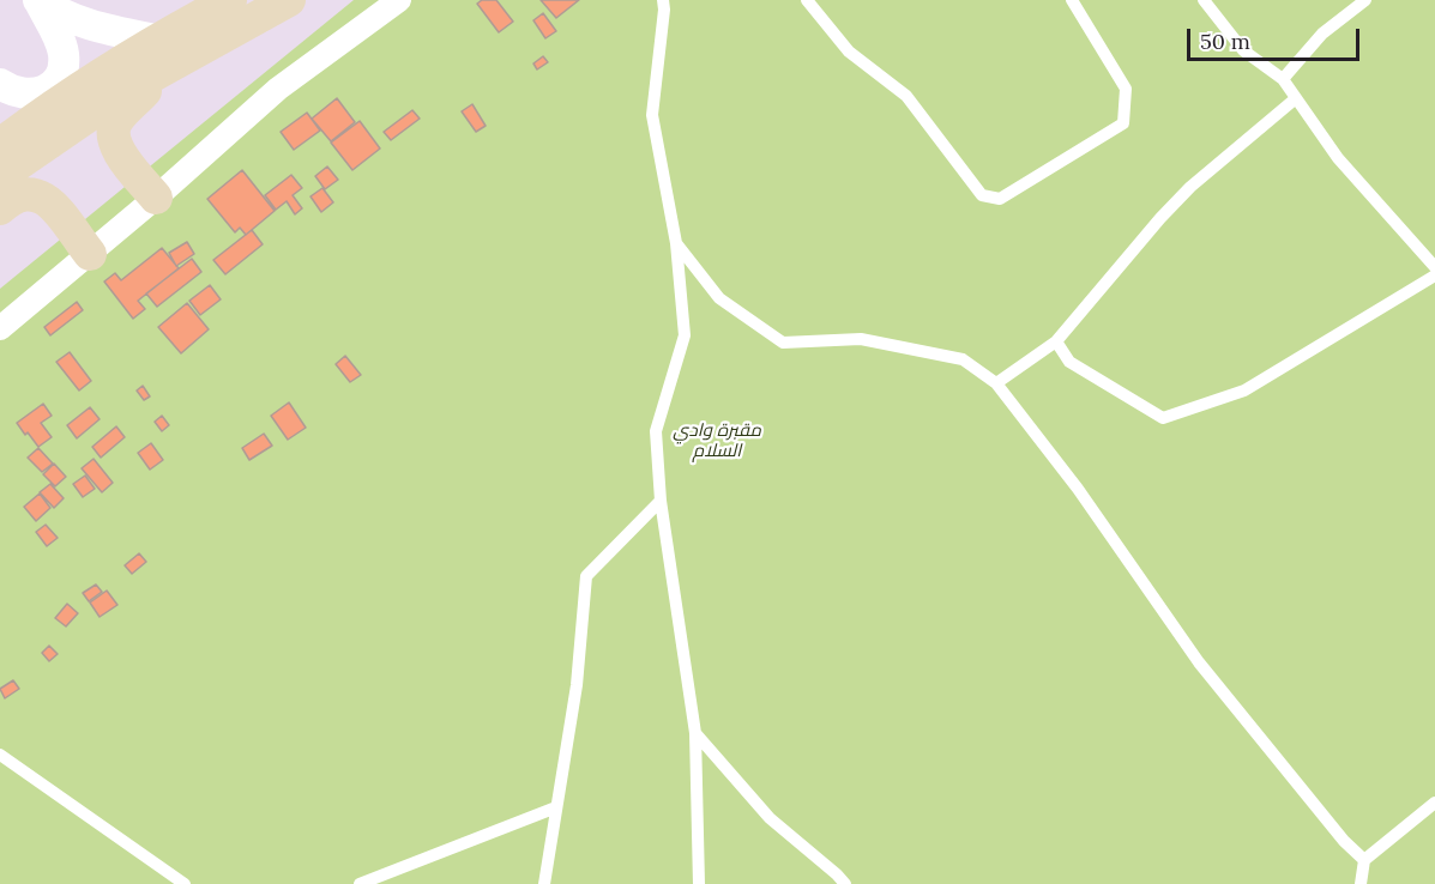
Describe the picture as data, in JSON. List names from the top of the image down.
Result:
{
  "parks": ["مقبرة وادي السلام"],
  "scale_bar": "50 m"
}
